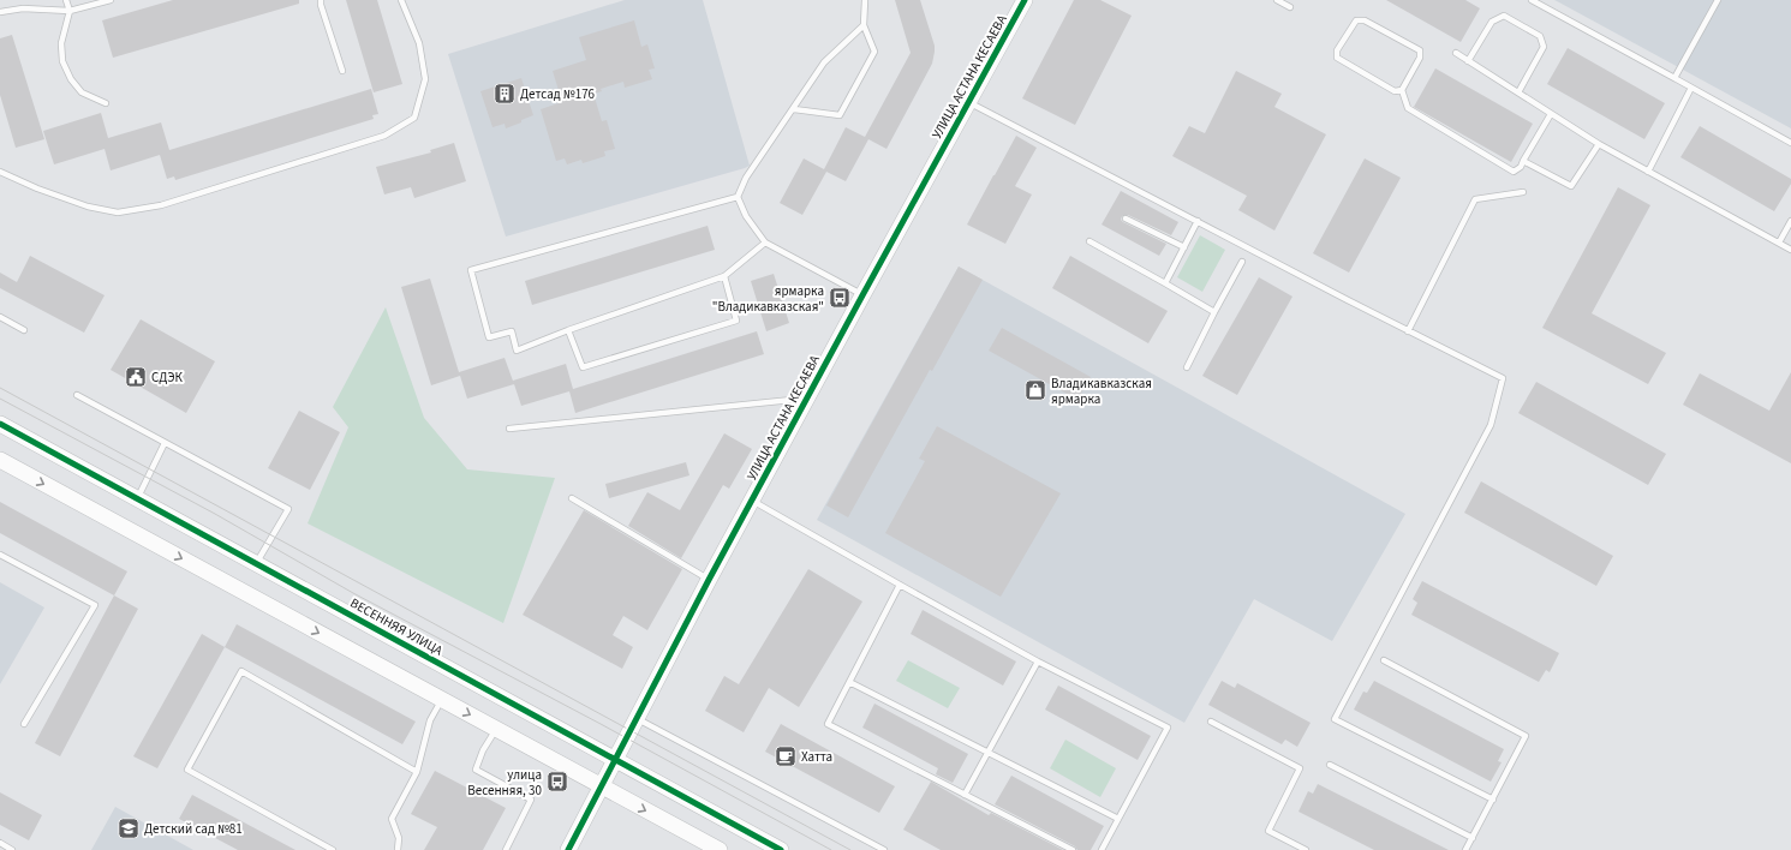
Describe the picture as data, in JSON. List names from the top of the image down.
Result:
{
  "streets": {
    "street": ["УЛИЦА АСТАНА КЕСАЕВА", "ВЕСЕННЯЯ УЛИЦА"]
  },
  "crossings": [
    ["УЛИЦА АСТАНА КЕСАЕВА", "ВЕСЕННЯЯ УЛИЦА"]
  ],
  "places": {
    "building": ["Детсад №176"],
    "bus stop": ["ярмарка \"Владикавказская\"", "улица Весенняя, 30"],
    "public building": ["СДЭК"],
    "shop": ["Владикавказская ярмарка"],
    "cafe": ["Хатта"],
    "school or university": ["Детский сад №81"]
  }
}
